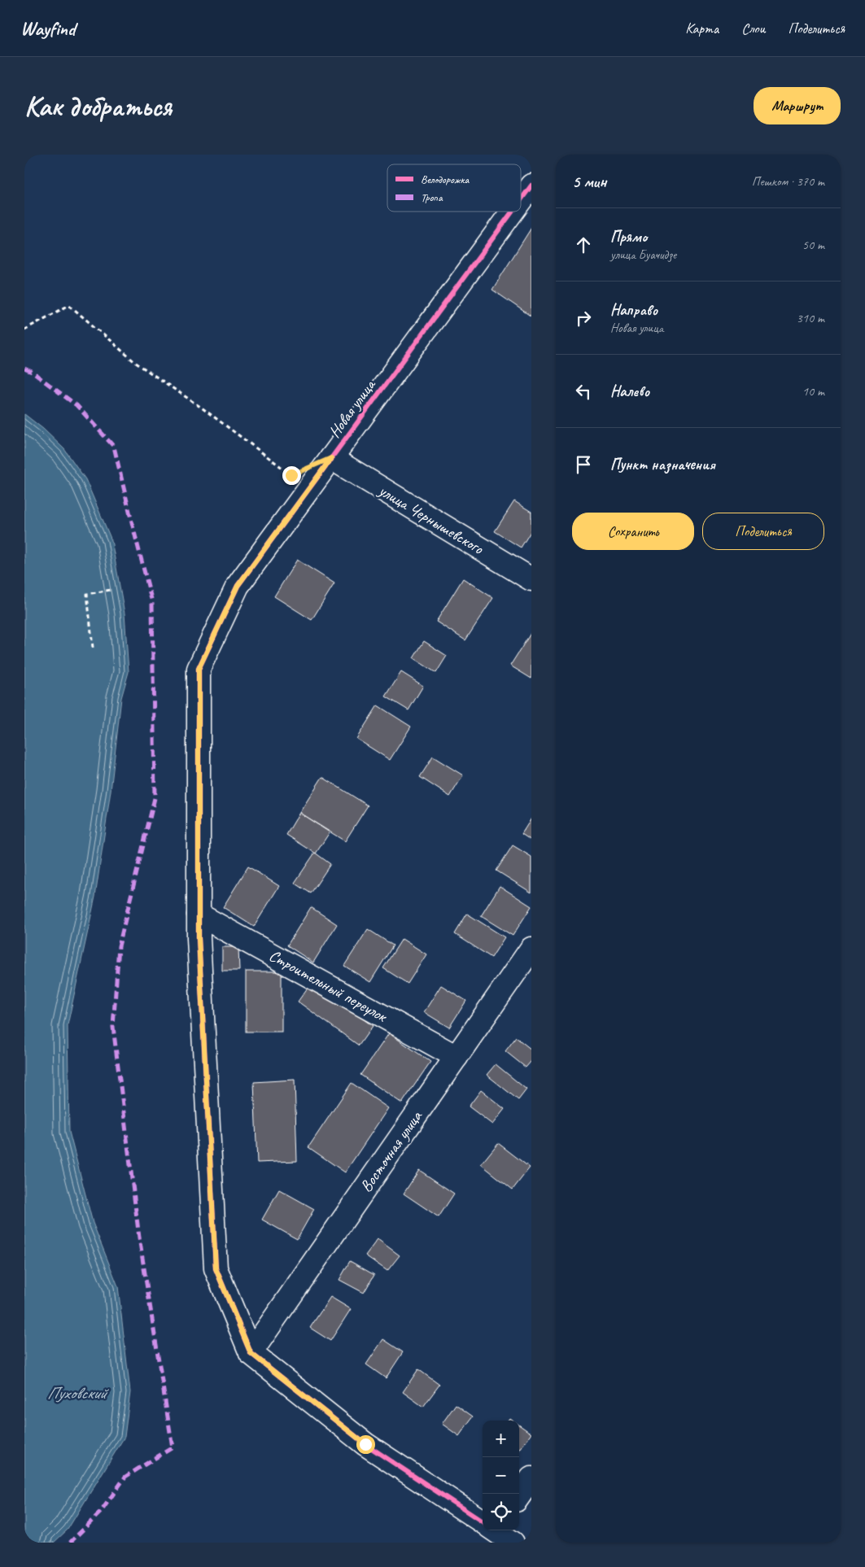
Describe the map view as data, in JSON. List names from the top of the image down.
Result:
{
  "streets": {
    "street": [
      "Новая улица",
      "улица Чернышевского",
      "Строительный переулок",
      "Восточная улица"
    ]
  },
  "crossings": [
    ["Новая улица", "улица Чернышевского"],
    ["Новая улица", "Строительный переулок"],
    ["Новая улица", "Восточная улица"],
    ["Строительный переулок", "Восточная улица"]
  ],
  "water": ["Пуховский"],
  "legend": ["Велодорожка", "Тропа"],
  "page": {
    "header": "Wayfind",
    "nav": ["Карта", "Слои", "Поделиться"],
    "buttons": [
      "Маршрут",
      ["Сохранить", "Поделиться"]
    ],
    "title": "Как добраться",
    "heading": ["5 мин", "Пешком · 370 m"],
    "list": [
      ["Прямо", "улица Буачидзе", "50 m"],
      ["Направо", "Новая улица", "310 m"],
      ["Налево", "10 m"],
      "Пункт назначения"
    ],
    "map_buttons": ["+", "−"]
  }
}
